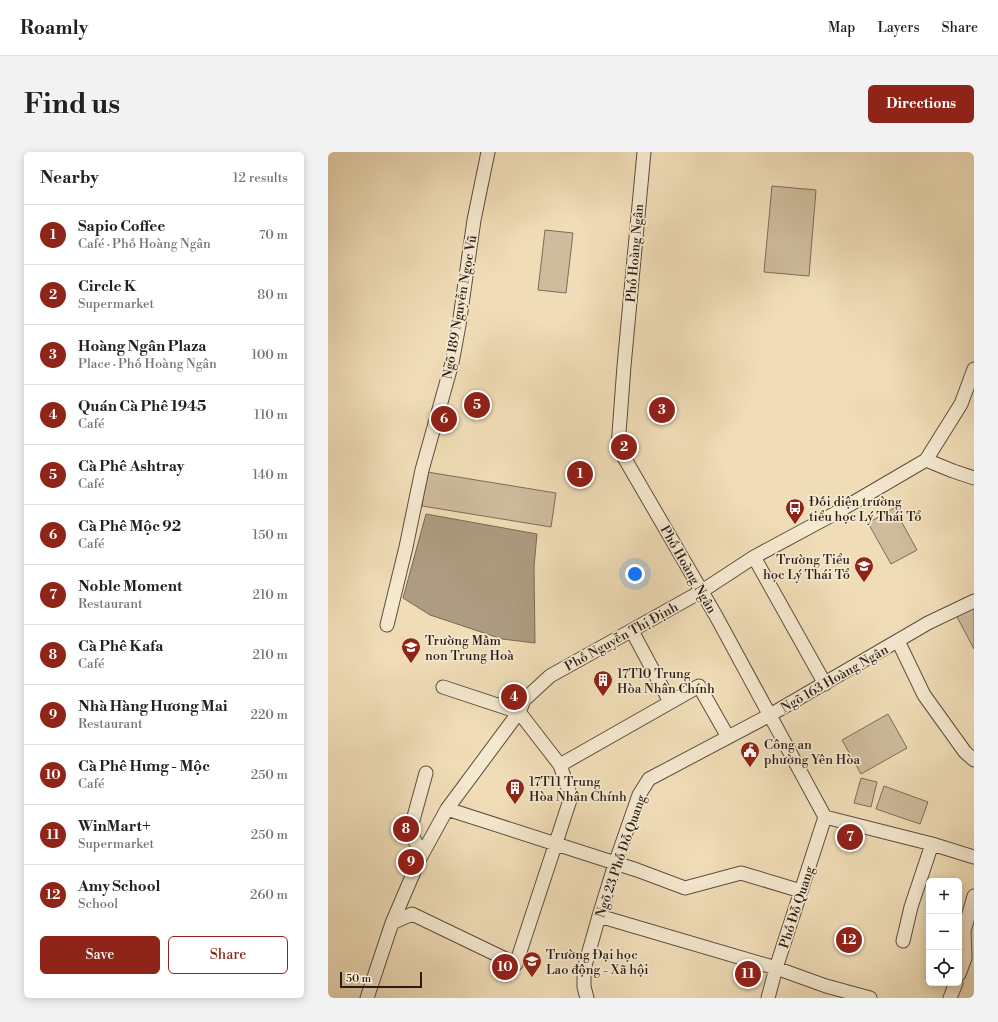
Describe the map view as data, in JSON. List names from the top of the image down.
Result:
{
  "streets": {
    "street": [
      "Phố Hoàng Ngân",
      "Ngõ 189 Nguyễn Ngọc Vũ",
      "Phố Nguyễn Thị Định",
      "Ngõ 163 Hoàng Ngân",
      "Ngõ 23 Phố Đỗ Quang",
      "Phố Đỗ Quang"
    ]
  },
  "crossings": [
    ["Phố Hoàng Ngân", "Phố Nguyễn Thị Định"],
    ["Phố Hoàng Ngân", "Ngõ 163 Hoàng Ngân"],
    ["Phố Hoàng Ngân", "Ngõ 23 Phố Đỗ Quang"],
    ["Phố Hoàng Ngân", "Phố Đỗ Quang"],
    ["Ngõ 163 Hoàng Ngân", "Ngõ 23 Phố Đỗ Quang"]
  ],
  "places": {
    "bus stop": ["Đối diện trường tiểu học Lý Thái Tổ"],
    "school or university": ["Trường Tiểu học Lý Thái Tổ", "Trường Mầm non Trung Hoà", "Trường Đại học Lao động - Xã hội"],
    "building": ["17T10 Trung Hòa Nhân Chính", "17T11 Trung Hòa Nhân Chính"],
    "public building": ["Công an phường Yên Hòa"]
  },
  "scale_bar": "50 m",
  "page": {
    "header": "Roamly",
    "nav": ["Map", "Layers", "Share"],
    "buttons": [
      "Directions",
      ["Save", "Share"]
    ],
    "title": "Find us",
    "heading": ["Nearby", "12 results"],
    "list": [
      {
        "mark": "1",
        "name": "Sapio Coffee",
        "note": "Café · Phố Hoàng Ngân",
        "value": "70 m"
      },
      {
        "mark": "2",
        "name": "Circle K",
        "note": "Supermarket",
        "value": "80 m"
      },
      {
        "mark": "3",
        "name": "Hoàng Ngân Plaza",
        "note": "Place · Phố Hoàng Ngân",
        "value": "100 m"
      },
      {
        "mark": "4",
        "name": "Quán Cà Phê 1945",
        "note": "Café",
        "value": "110 m"
      },
      {
        "mark": "5",
        "name": "Cà Phê Ashtray",
        "note": "Café",
        "value": "140 m"
      },
      {
        "mark": "6",
        "name": "Cà Phê Mộc 92",
        "note": "Café",
        "value": "150 m"
      },
      {
        "mark": "7",
        "name": "Noble Moment",
        "note": "Restaurant",
        "value": "210 m"
      },
      {
        "mark": "8",
        "name": "Cà Phê Kafa",
        "note": "Café",
        "value": "210 m"
      },
      {
        "mark": "9",
        "name": "Nhà Hàng Hương Mai",
        "note": "Restaurant",
        "value": "220 m"
      },
      {
        "mark": "10",
        "name": "Cà Phê Hưng - Mộc",
        "note": "Café",
        "value": "250 m"
      },
      {
        "mark": "11",
        "name": "WinMart+",
        "note": "Supermarket",
        "value": "250 m"
      },
      {
        "mark": "12",
        "name": "Amy School",
        "note": "School",
        "value": "260 m"
      }
    ],
    "pins": [
      "5",
      "3",
      "6",
      "2",
      "1",
      "4",
      "8",
      "7",
      "9",
      "12",
      "10",
      "11"
    ],
    "map_buttons": ["+", "−"],
    "scale": "50 m"
  }
}
